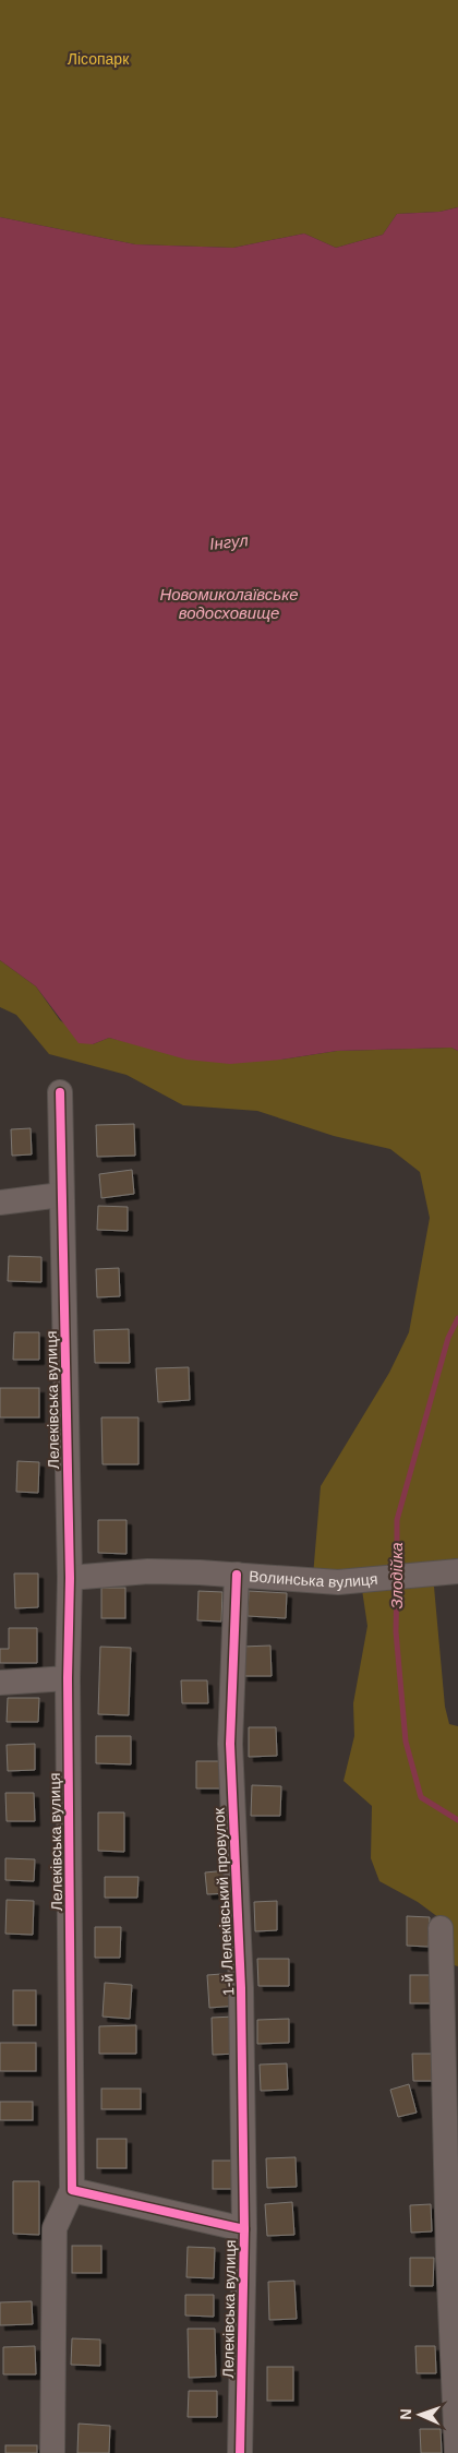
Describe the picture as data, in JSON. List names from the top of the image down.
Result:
{
  "streets": {
    "street": ["Лелеківська вулиця", "Волинська вулиця", "1-й Лелеківський провулок"]
  },
  "crossings": [
    ["Лелеківська вулиця", "Волинська вулиця"],
    ["Лелеківська вулиця", "1-й Лелеківський провулок"],
    ["Волинська вулиця", "1-й Лелеківський провулок"]
  ],
  "water": ["Інгул", "Новомиколаївське водосховище", "Злодійка"],
  "parks": ["Лісопарк"],
  "north": "left"
}
